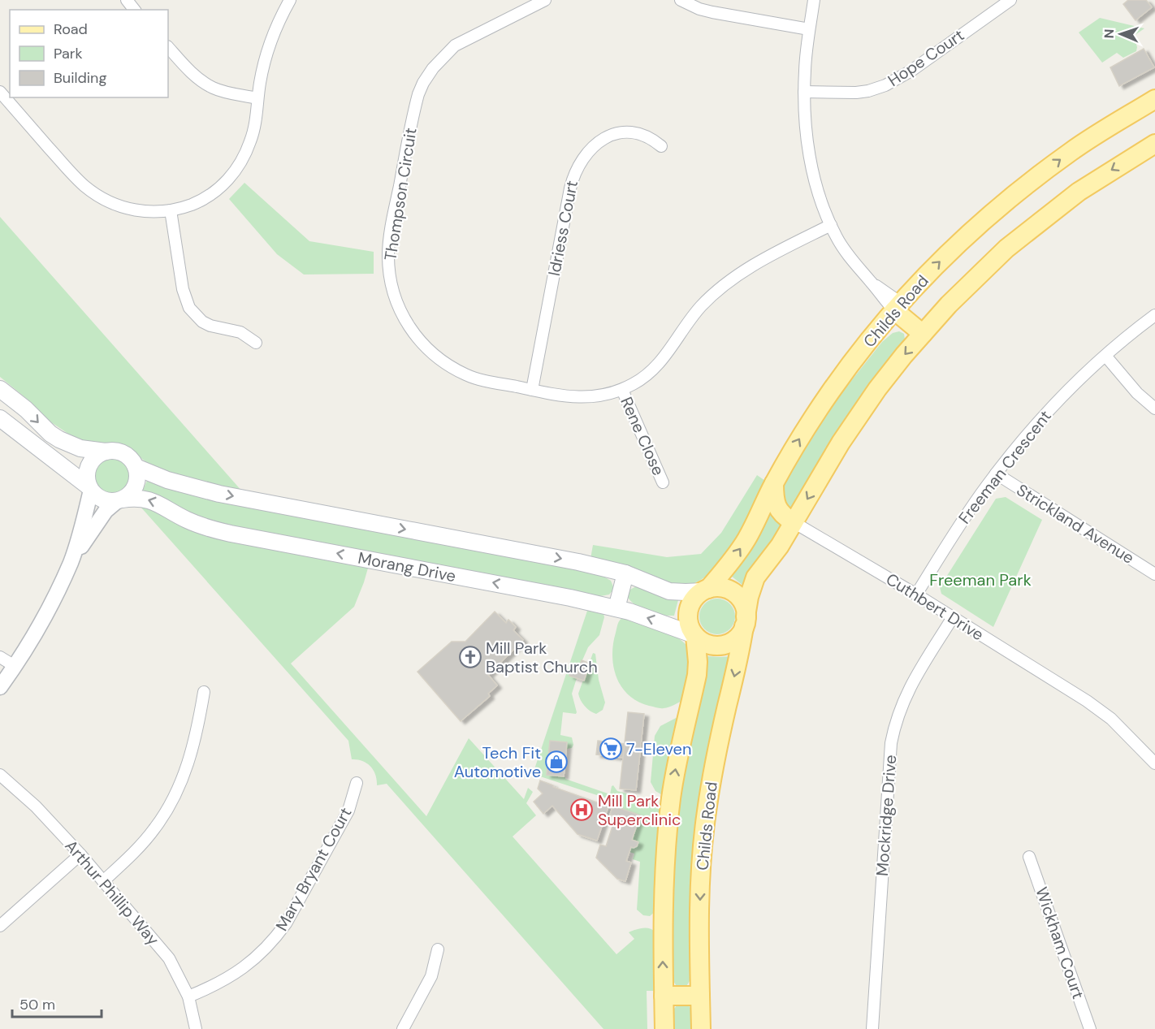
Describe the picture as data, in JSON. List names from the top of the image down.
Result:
{
  "streets": {
    "main road": ["Childs Road", "Morang Drive", "Cuthbert Drive"],
    "street": [
      "Hope Court",
      "Thompson Circuit",
      "Idriess Court",
      "Rene Close",
      "Freeman Crescent",
      "Strickland Avenue",
      "Mockridge Drive",
      "Mary Bryant Court",
      "Arthur Phillip Way",
      "Wickham Court"
    ]
  },
  "crossings": [
    ["Thompson Circuit", "Idriess Court"],
    ["Thompson Circuit", "Rene Close"],
    ["Childs Road", "Morang Drive"],
    ["Childs Road", "Cuthbert Drive"],
    ["Freeman Crescent", "Strickland Avenue"],
    ["Freeman Crescent", "Cuthbert Drive"],
    ["Cuthbert Drive", "Mockridge Drive"],
    ["Mary Bryant Court", "Arthur Phillip Way"]
  ],
  "parks": ["Freeman Park"],
  "places": {
    "church": ["Mill Park Baptist Church"],
    "supermarket": ["7-Eleven"],
    "shop": ["Tech Fit Automotive"],
    "hospital": ["Mill Park Superclinic"]
  },
  "legend": ["Road", "Park", "Building"],
  "scale_bar": "50 m",
  "north": "left"
}
